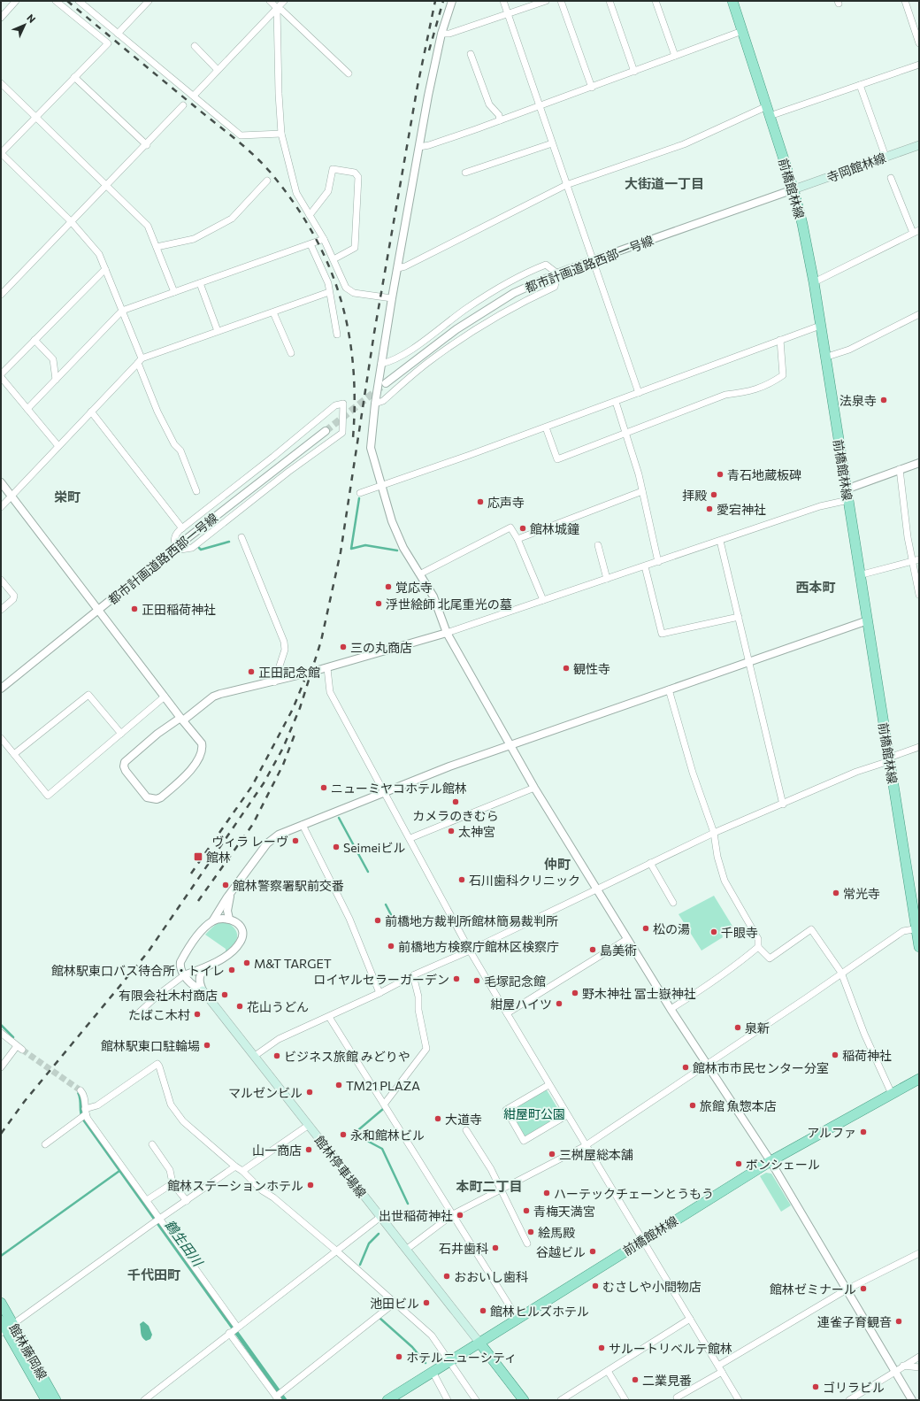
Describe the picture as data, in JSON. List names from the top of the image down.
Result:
{
  "streets": {
    "main road": [
      "寺岡館林線",
      "前橋館林線",
      "館林停車場線",
      "館林藤岡線"
    ],
    "street": ["都市計画道路西部一号線"]
  },
  "crossings": [
    ["寺岡館林線", "前橋館林線"],
    ["寺岡館林線", "都市計画道路西部一号線"],
    ["前橋館林線", "都市計画道路西部一号線"],
    ["前橋館林線", "館林停車場線"]
  ],
  "districts": [
    "大街道一丁目",
    "栄町",
    "西本町",
    "仲町",
    "本町二丁目",
    "千代田町"
  ],
  "water": ["鶴生田川"],
  "parks": ["紺屋町公園"],
  "places": {
    "other": [
      "法泉寺",
      "青石地蔵板碑",
      "拝殿",
      "応声寺",
      "愛宕神社",
      "館林城鐘",
      "覚応寺",
      "浮世絵師 北尾重光の墓",
      "正田稲荷神社",
      "三の丸商店",
      "観性寺",
      "正田記念館",
      "ニューミヤコホテル館林",
      "カメラのきむら",
      "太神宮",
      "ヴィラ レーヴ",
      "Seimeiビル",
      "石川歯科クリニック",
      "館林警察署駅前交番",
      "常光寺",
      "前橋地方裁判所館林簡易裁判所",
      "松の湯",
      "千眼寺",
      "前橋地方検察庁館林区検察庁",
      "島美術",
      "M&T TARGET",
      "館林駅東口バス待合所・トイレ",
      "ロイヤルセラーガーデン",
      "毛塚記念館",
      "野木神社 冨士嶽神社",
      "有限会社木村商店",
      "紺屋ハイツ",
      "花山うどん",
      "たばこ木村",
      "泉新",
      "館林駅東口駐輪場",
      "稲荷神社",
      "ビジネス旅館 みどりや",
      "館林市市民センター分室",
      "TM21 PLAZA",
      "マルゼンビル",
      "旅館 魚惣本店",
      "大道寺",
      "アルファ",
      "永和館林ビル",
      "山一商店",
      "三桝屋総本舗",
      "ボンシェール",
      "館林ステーションホテル",
      "ハーテックチェーンとうもう",
      "青梅天満宮",
      "出世稲荷神社",
      "絵馬殿",
      "石井歯科",
      "谷越ビル",
      "おおいし歯科",
      "むさしや小間物店",
      "館林ゼミナール",
      "池田ビル",
      "館林ヒルズホテル",
      "連雀子育観音",
      "サルートリベルテ館林",
      "ホテルニューシティ",
      "二業見番",
      "ゴリラビル"
    ],
    "transit": ["館林"]
  },
  "north": "top right"
}
